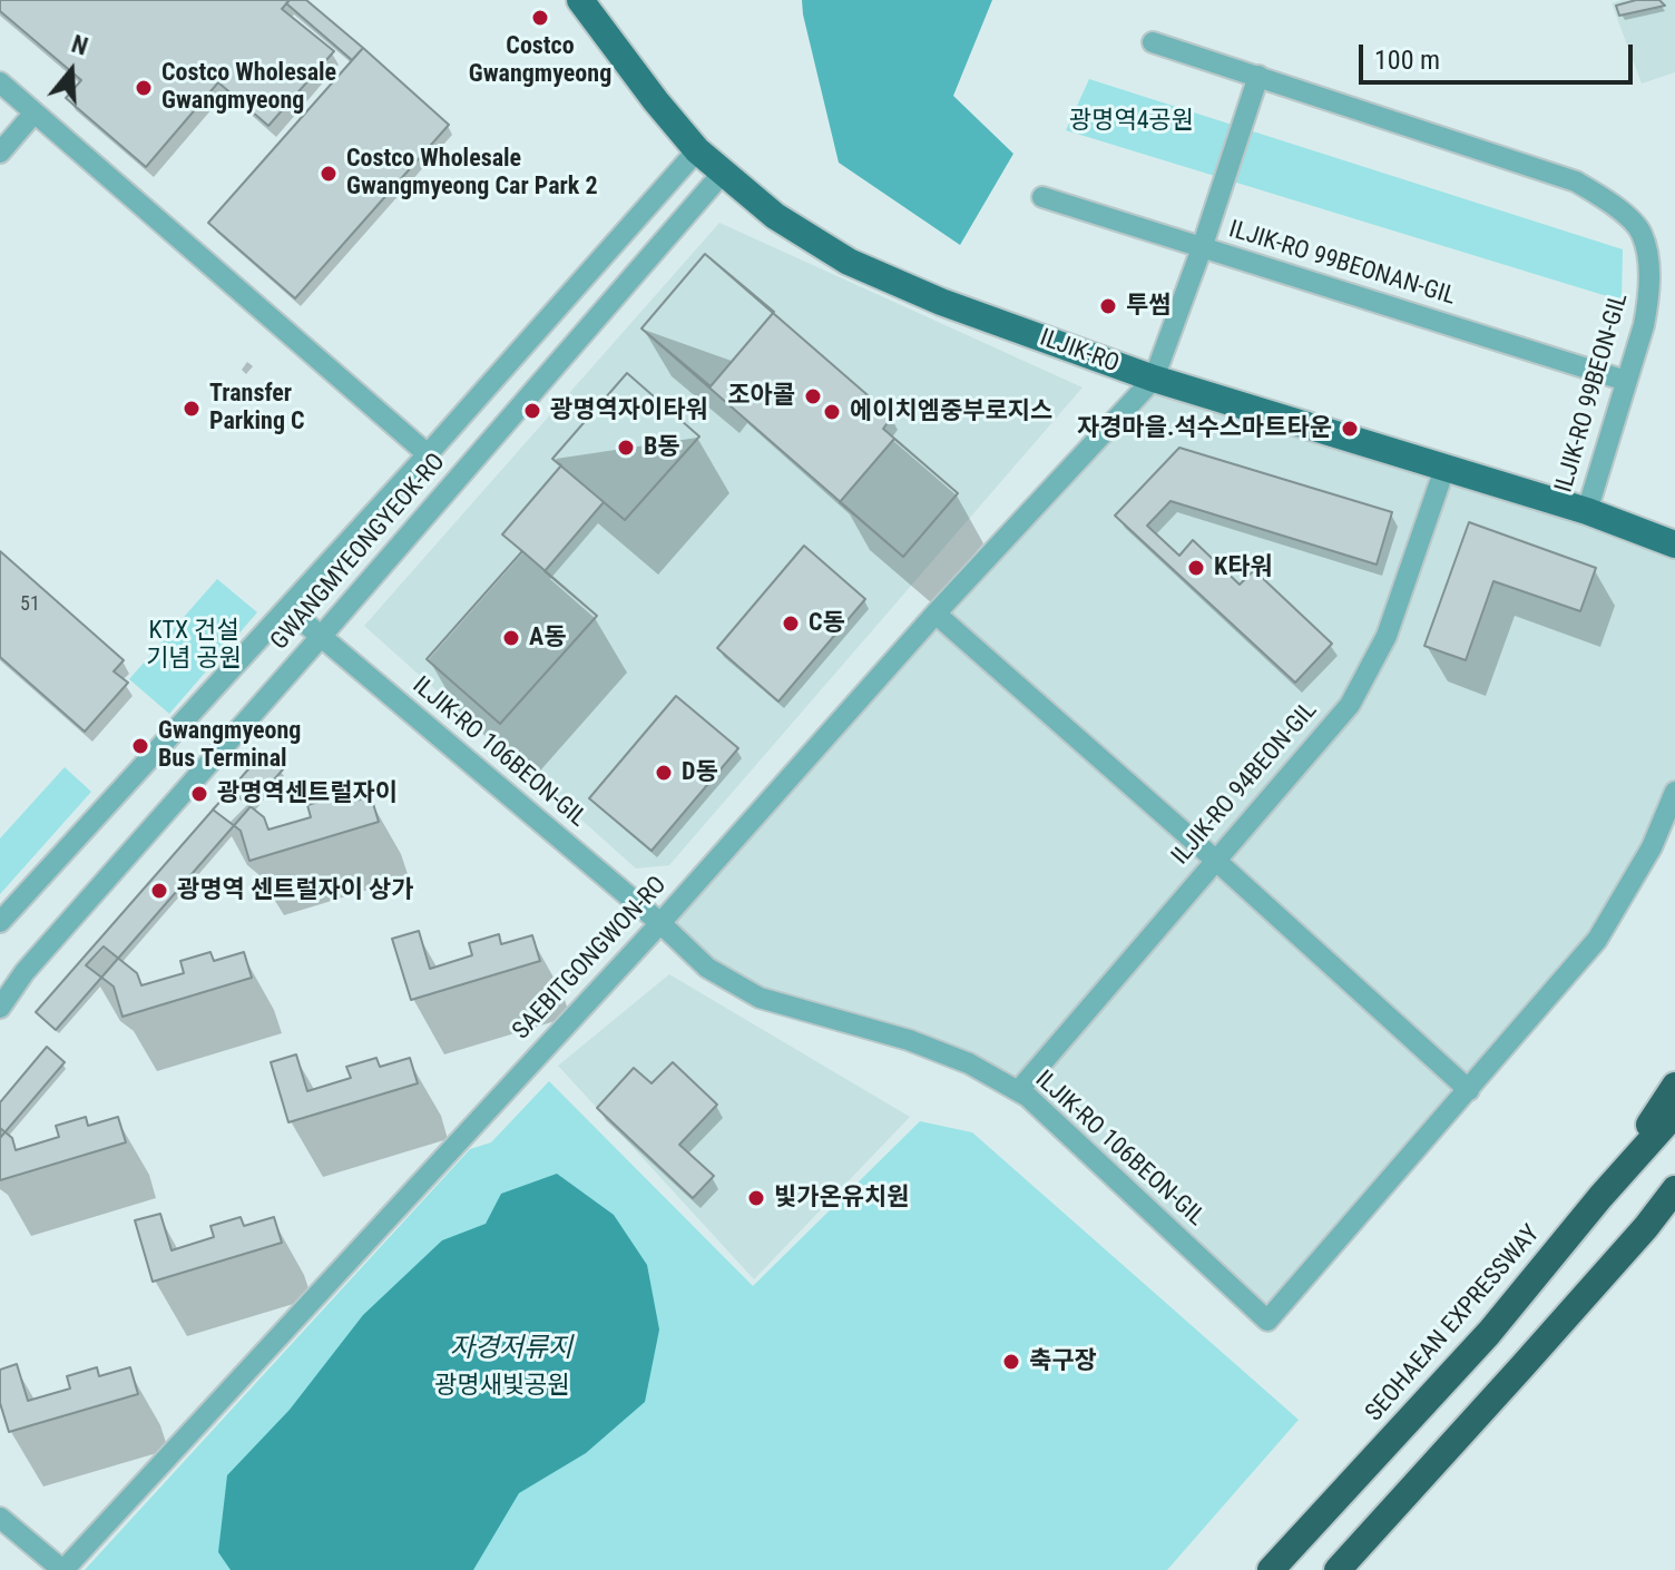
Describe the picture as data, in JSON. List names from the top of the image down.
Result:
{
  "streets": {
    "highway": ["SEOHAEAN EXPRESSWAY"],
    "main road": ["ILJIK-RO"],
    "street": [
      "ILJIK-RO 99BEONAN-GIL",
      "ILJIK-RO 99BEON-GIL",
      "GWANGMYEONGYEOK-RO",
      "ILJIK-RO 106BEON-GIL",
      "ILJIK-RO 94BEON-GIL",
      "SAEBITGONGWON-RO"
    ]
  },
  "crossings": [
    ["ILJIK-RO 99BEONAN-GIL", "ILJIK-RO 99BEON-GIL"],
    ["ILJIK-RO", "ILJIK-RO 99BEON-GIL"],
    ["ILJIK-RO", "GWANGMYEONGYEOK-RO"],
    ["ILJIK-RO", "ILJIK-RO 94BEON-GIL"],
    ["ILJIK-RO", "SAEBITGONGWON-RO"],
    ["GWANGMYEONGYEOK-RO", "ILJIK-RO 106BEON-GIL"],
    ["ILJIK-RO 106BEON-GIL", "ILJIK-RO 94BEON-GIL"],
    ["ILJIK-RO 106BEON-GIL", "SAEBITGONGWON-RO"]
  ],
  "water": ["자경저류지"],
  "parks": ["광명역4공원", "KTX 건설 기념 공원", "광명새빛공원"],
  "places": [
    "Costco Gwangmyeong",
    "Costco Wholesale Gwangmyeong",
    "Costco Wholesale Gwangmyeong Car Park 2",
    "투썸",
    "조아콜",
    "Transfer Parking C",
    "광명역자이타워",
    "에이치엠중부로지스",
    "자경마을.석수스마트타운",
    "B동",
    "K타워",
    "C동",
    "A동",
    "Gwangmyeong Bus Terminal",
    "D동",
    "광명역센트럴자이",
    "광명역 센트럴자이 상가",
    "빛가온유치원",
    "축구장"
  ],
  "house_numbers": ["51"],
  "scale_bar": "100 m",
  "north": "top"
}
